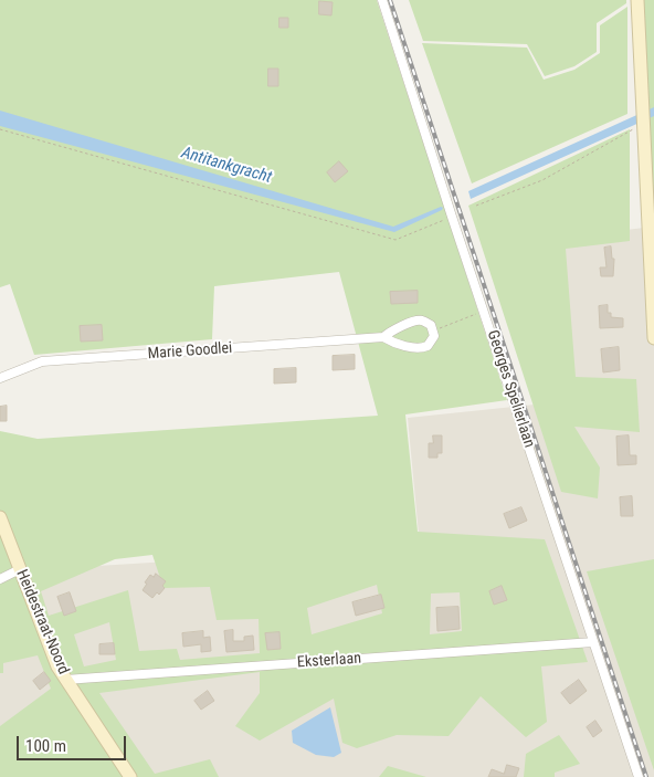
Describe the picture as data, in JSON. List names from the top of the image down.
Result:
{
  "streets": {
    "main road": ["Heidestraat-Noord"],
    "street": ["Marie Goodlei", "Georges Spelierlaan", "Eksterlaan"]
  },
  "crossings": [
    ["Georges Spelierlaan", "Eksterlaan"],
    ["Heidestraat-Noord", "Eksterlaan"]
  ],
  "water": ["Antitankgracht"],
  "scale_bar": "100 m"
}
